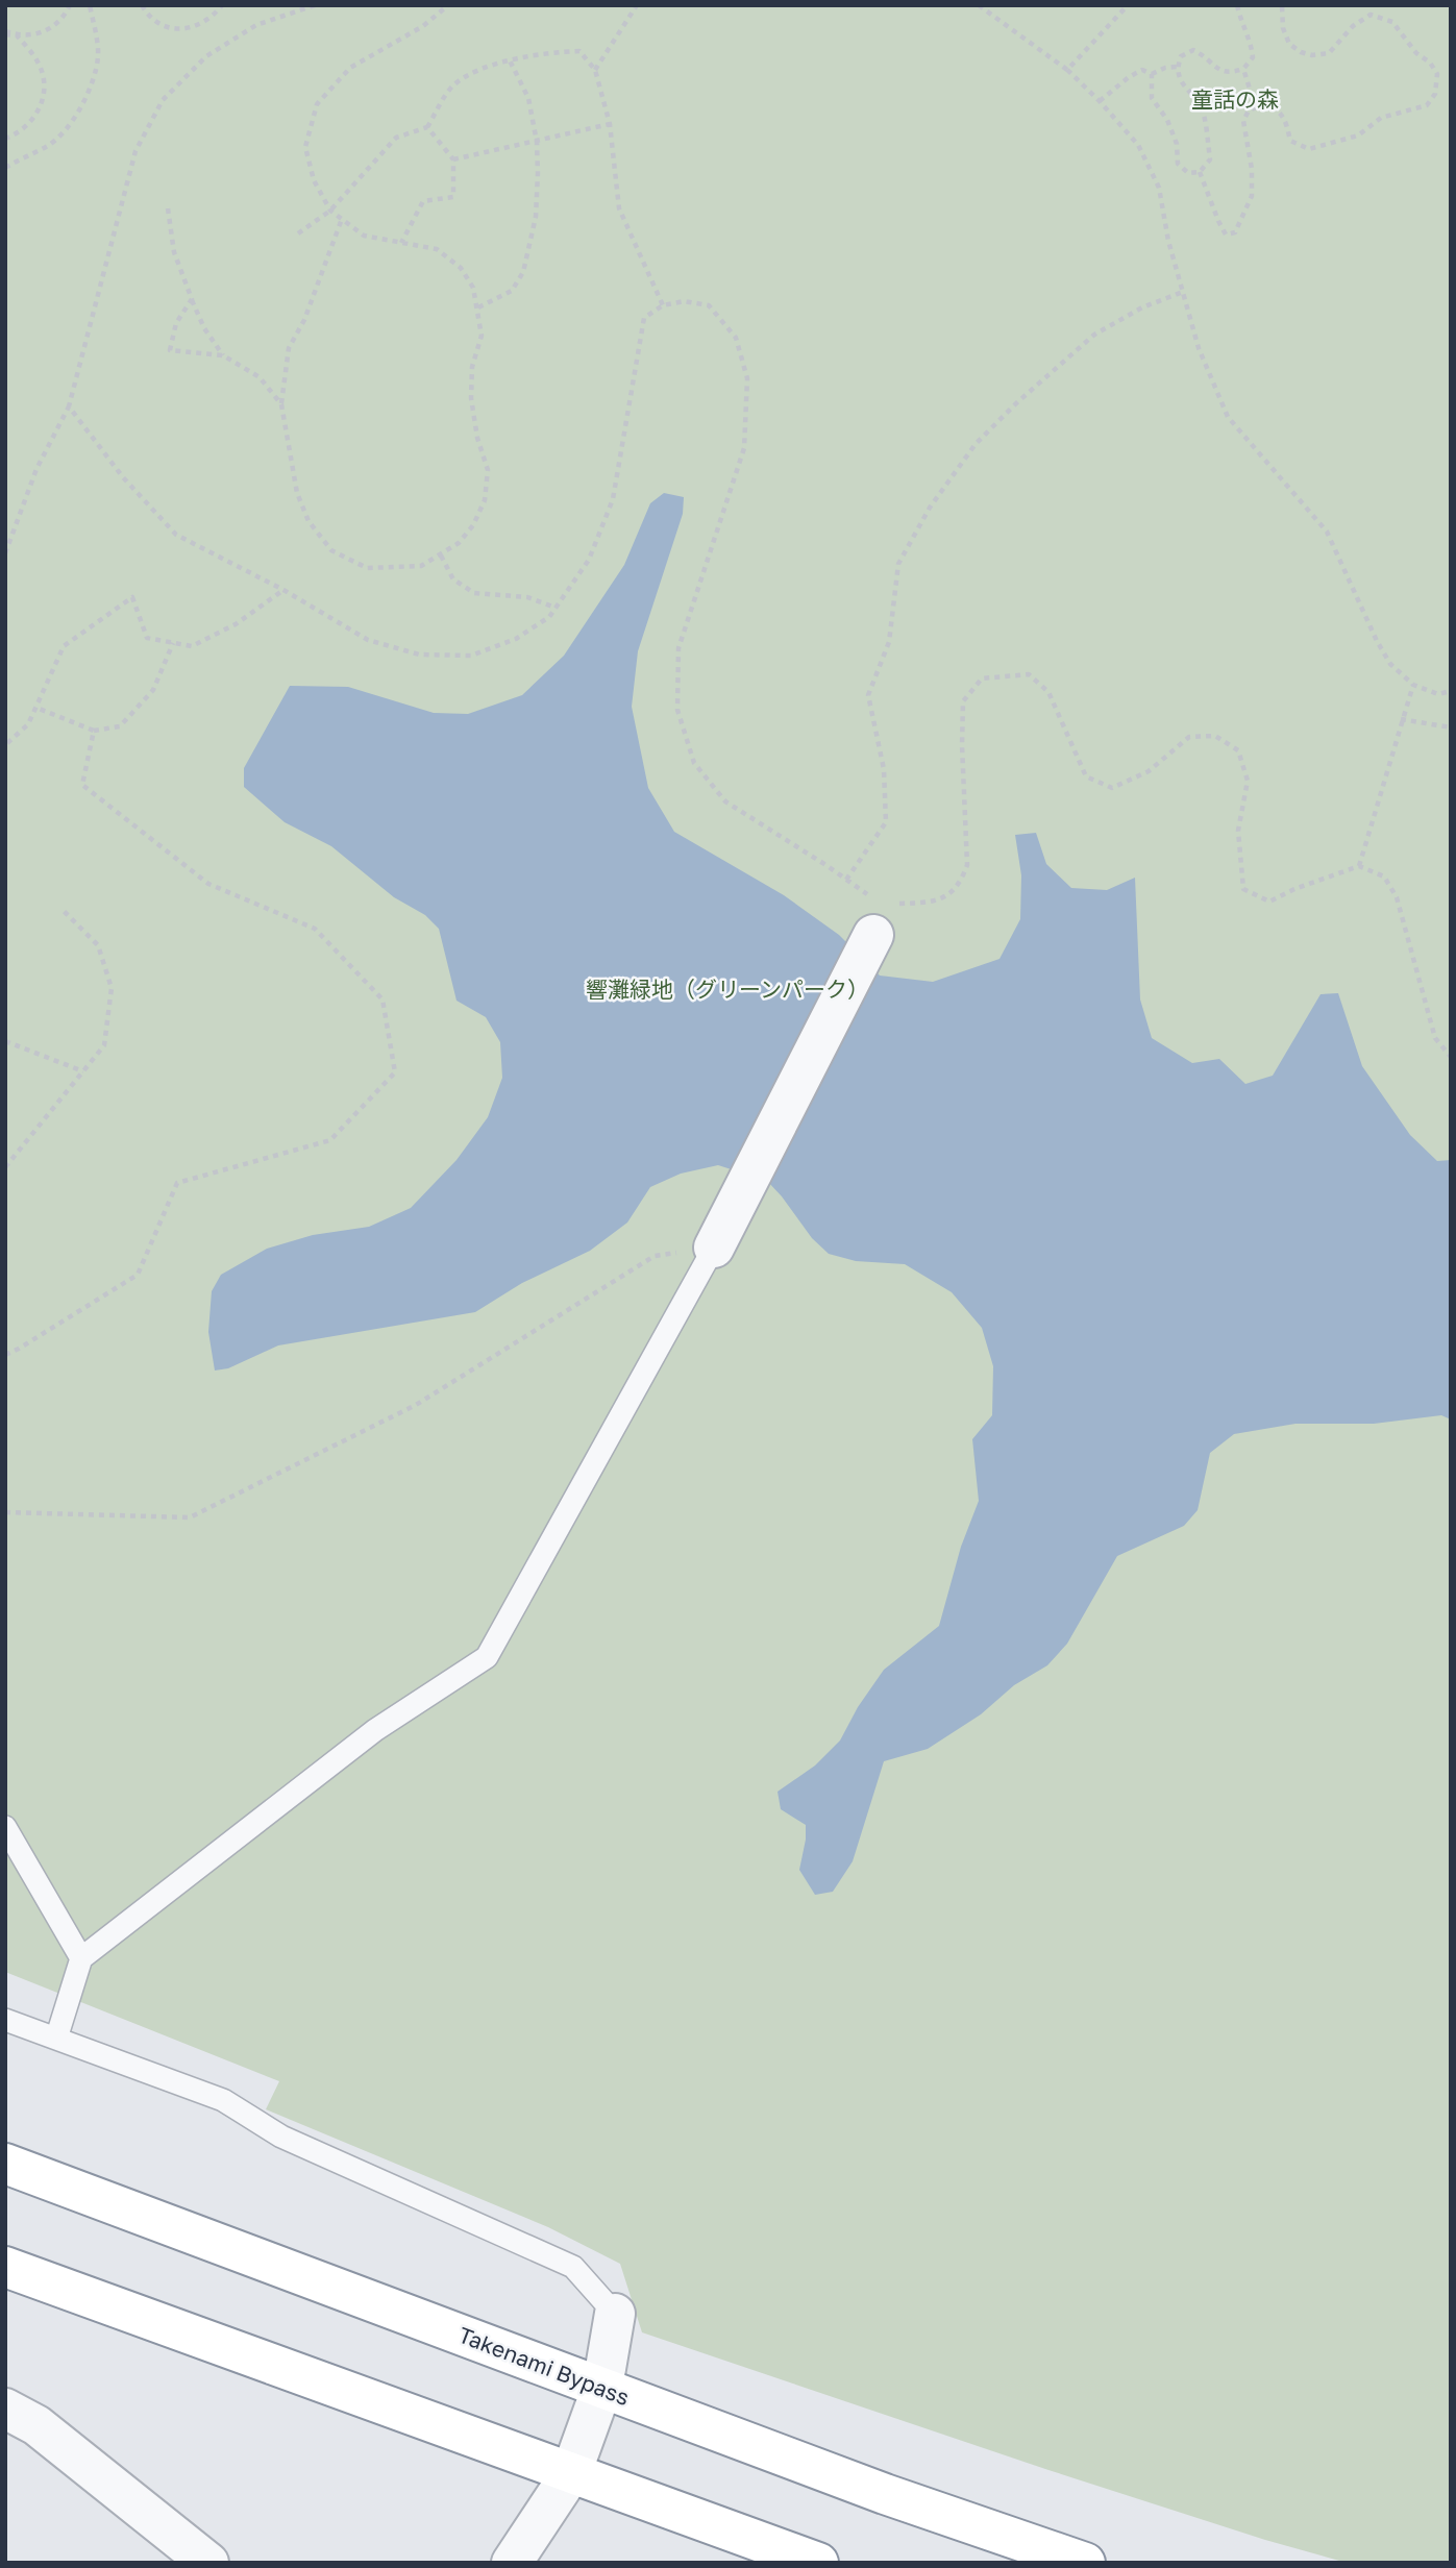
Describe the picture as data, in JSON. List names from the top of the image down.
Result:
{
  "streets": {
    "highway": ["Takenami Bypass"]
  },
  "parks": ["童話の森", "響灘緑地（グリーンパーク）"]
}
